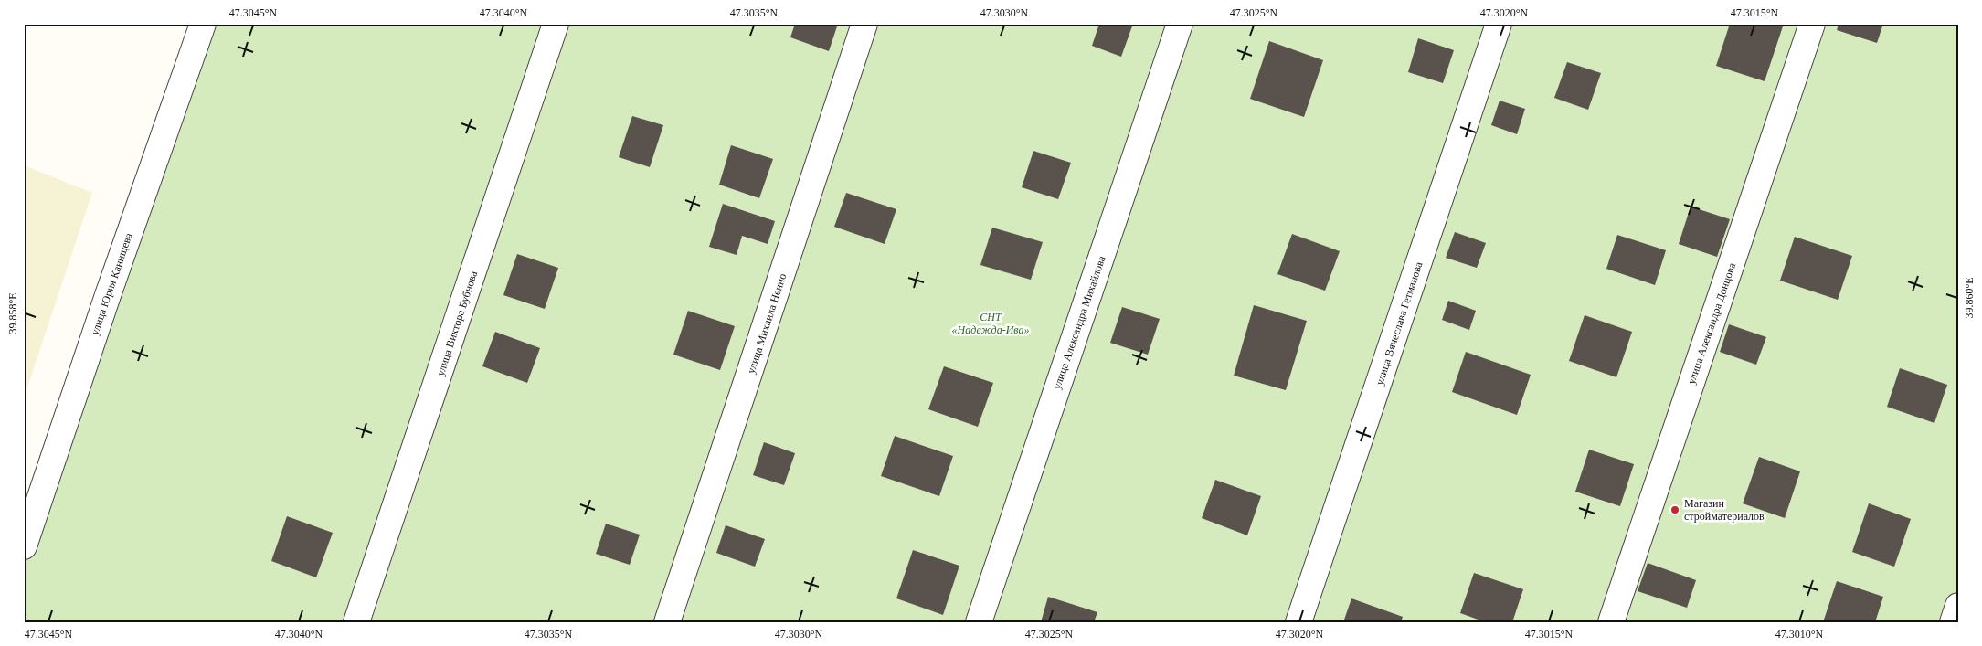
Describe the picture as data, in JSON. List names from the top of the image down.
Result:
{
  "streets": {
    "street": [
      "улица Юрия Канищева",
      "улица Александра Михайлова",
      "улица Виктора Бубнова",
      "улица Михаила Ненно",
      "улица Вячеслава Гетманова",
      "улица Александра Донцова"
    ]
  },
  "parks": ["СНТ «Надежда-Ива»"],
  "places": ["Магазин стройматериалов"],
  "coordinates": [
    "47.3045°N",
    "47.3040°N",
    "47.3035°N",
    "47.3030°N",
    "47.3025°N",
    "47.3020°N",
    "47.3015°N",
    "39.860°E",
    "39.858°E",
    "47.3010°N"
  ]
}
